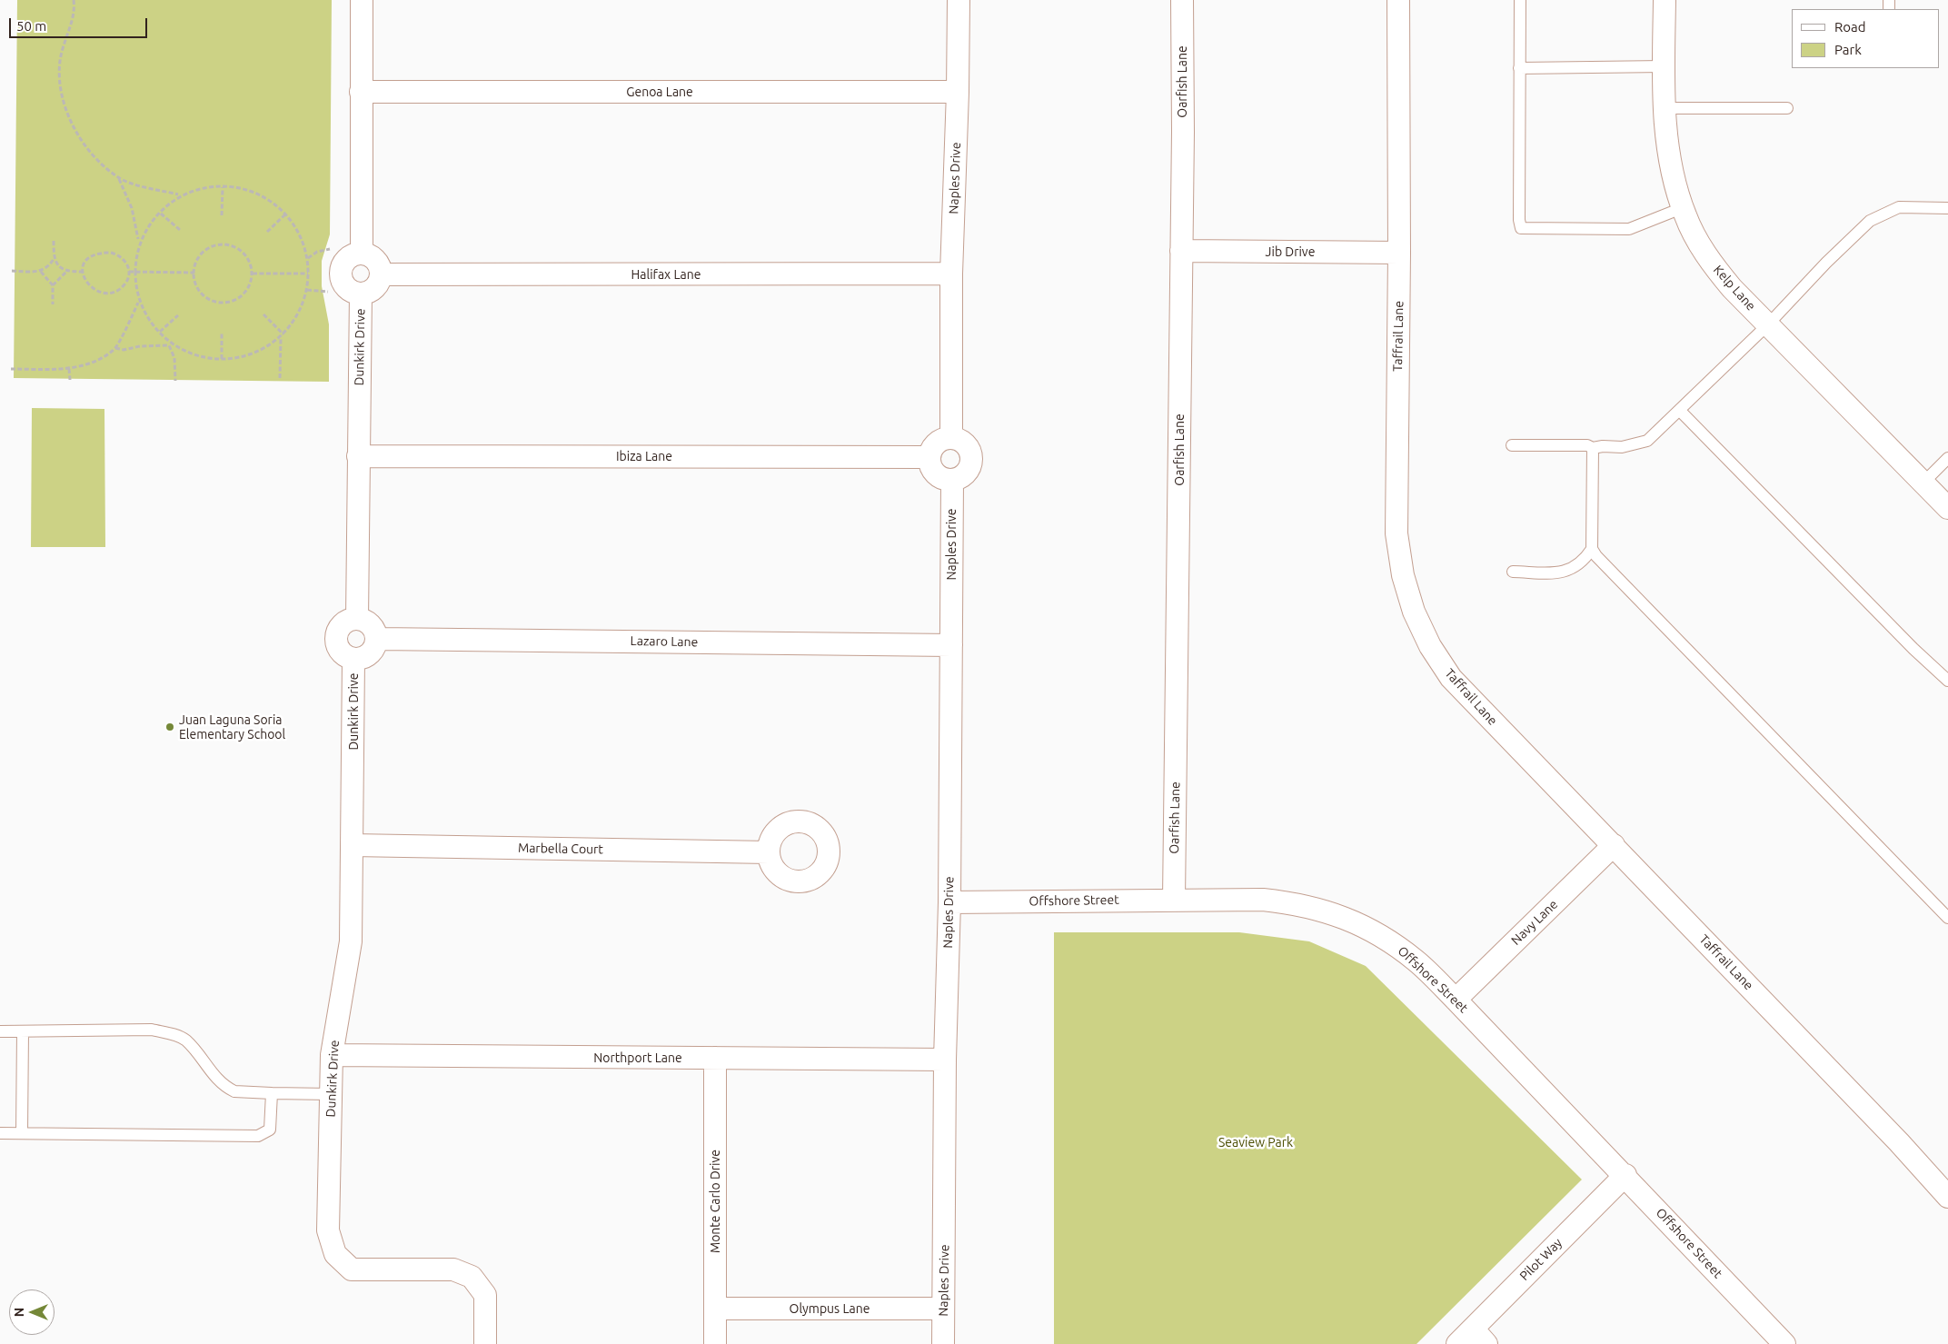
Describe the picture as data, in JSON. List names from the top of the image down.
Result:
{
  "streets": {
    "street": [
      "Oarfish Lane",
      "Genoa Lane",
      "Naples Drive",
      "Jib Drive",
      "Halifax Lane",
      "Kelp Lane",
      "Taffrail Lane",
      "Dunkirk Drive",
      "Ibiza Lane",
      "Lazaro Lane",
      "Marbella Court",
      "Offshore Street",
      "Navy Lane",
      "Northport Lane",
      "Monte Carlo Drive",
      "Pilot Way",
      "Olympus Lane"
    ]
  },
  "crossings": [
    ["Oarfish Lane", "Jib Drive"],
    ["Oarfish Lane", "Offshore Street"],
    ["Genoa Lane", "Naples Drive"],
    ["Naples Drive", "Halifax Lane"],
    ["Naples Drive", "Ibiza Lane"],
    ["Naples Drive", "Lazaro Lane"],
    ["Naples Drive", "Offshore Street"],
    ["Naples Drive", "Northport Lane"],
    ["Naples Drive", "Olympus Lane"],
    ["Jib Drive", "Taffrail Lane"],
    ["Halifax Lane", "Dunkirk Drive"],
    ["Taffrail Lane", "Navy Lane"],
    ["Dunkirk Drive", "Ibiza Lane"],
    ["Dunkirk Drive", "Lazaro Lane"],
    ["Dunkirk Drive", "Marbella Court"],
    ["Dunkirk Drive", "Northport Lane"],
    ["Offshore Street", "Navy Lane"],
    ["Offshore Street", "Pilot Way"],
    ["Northport Lane", "Monte Carlo Drive"],
    ["Monte Carlo Drive", "Olympus Lane"]
  ],
  "parks": ["Seaview Park"],
  "places": ["Juan Laguna Soria Elementary School"],
  "legend": ["Road", "Park"],
  "scale_bar": "50 m",
  "north": "left"
}
